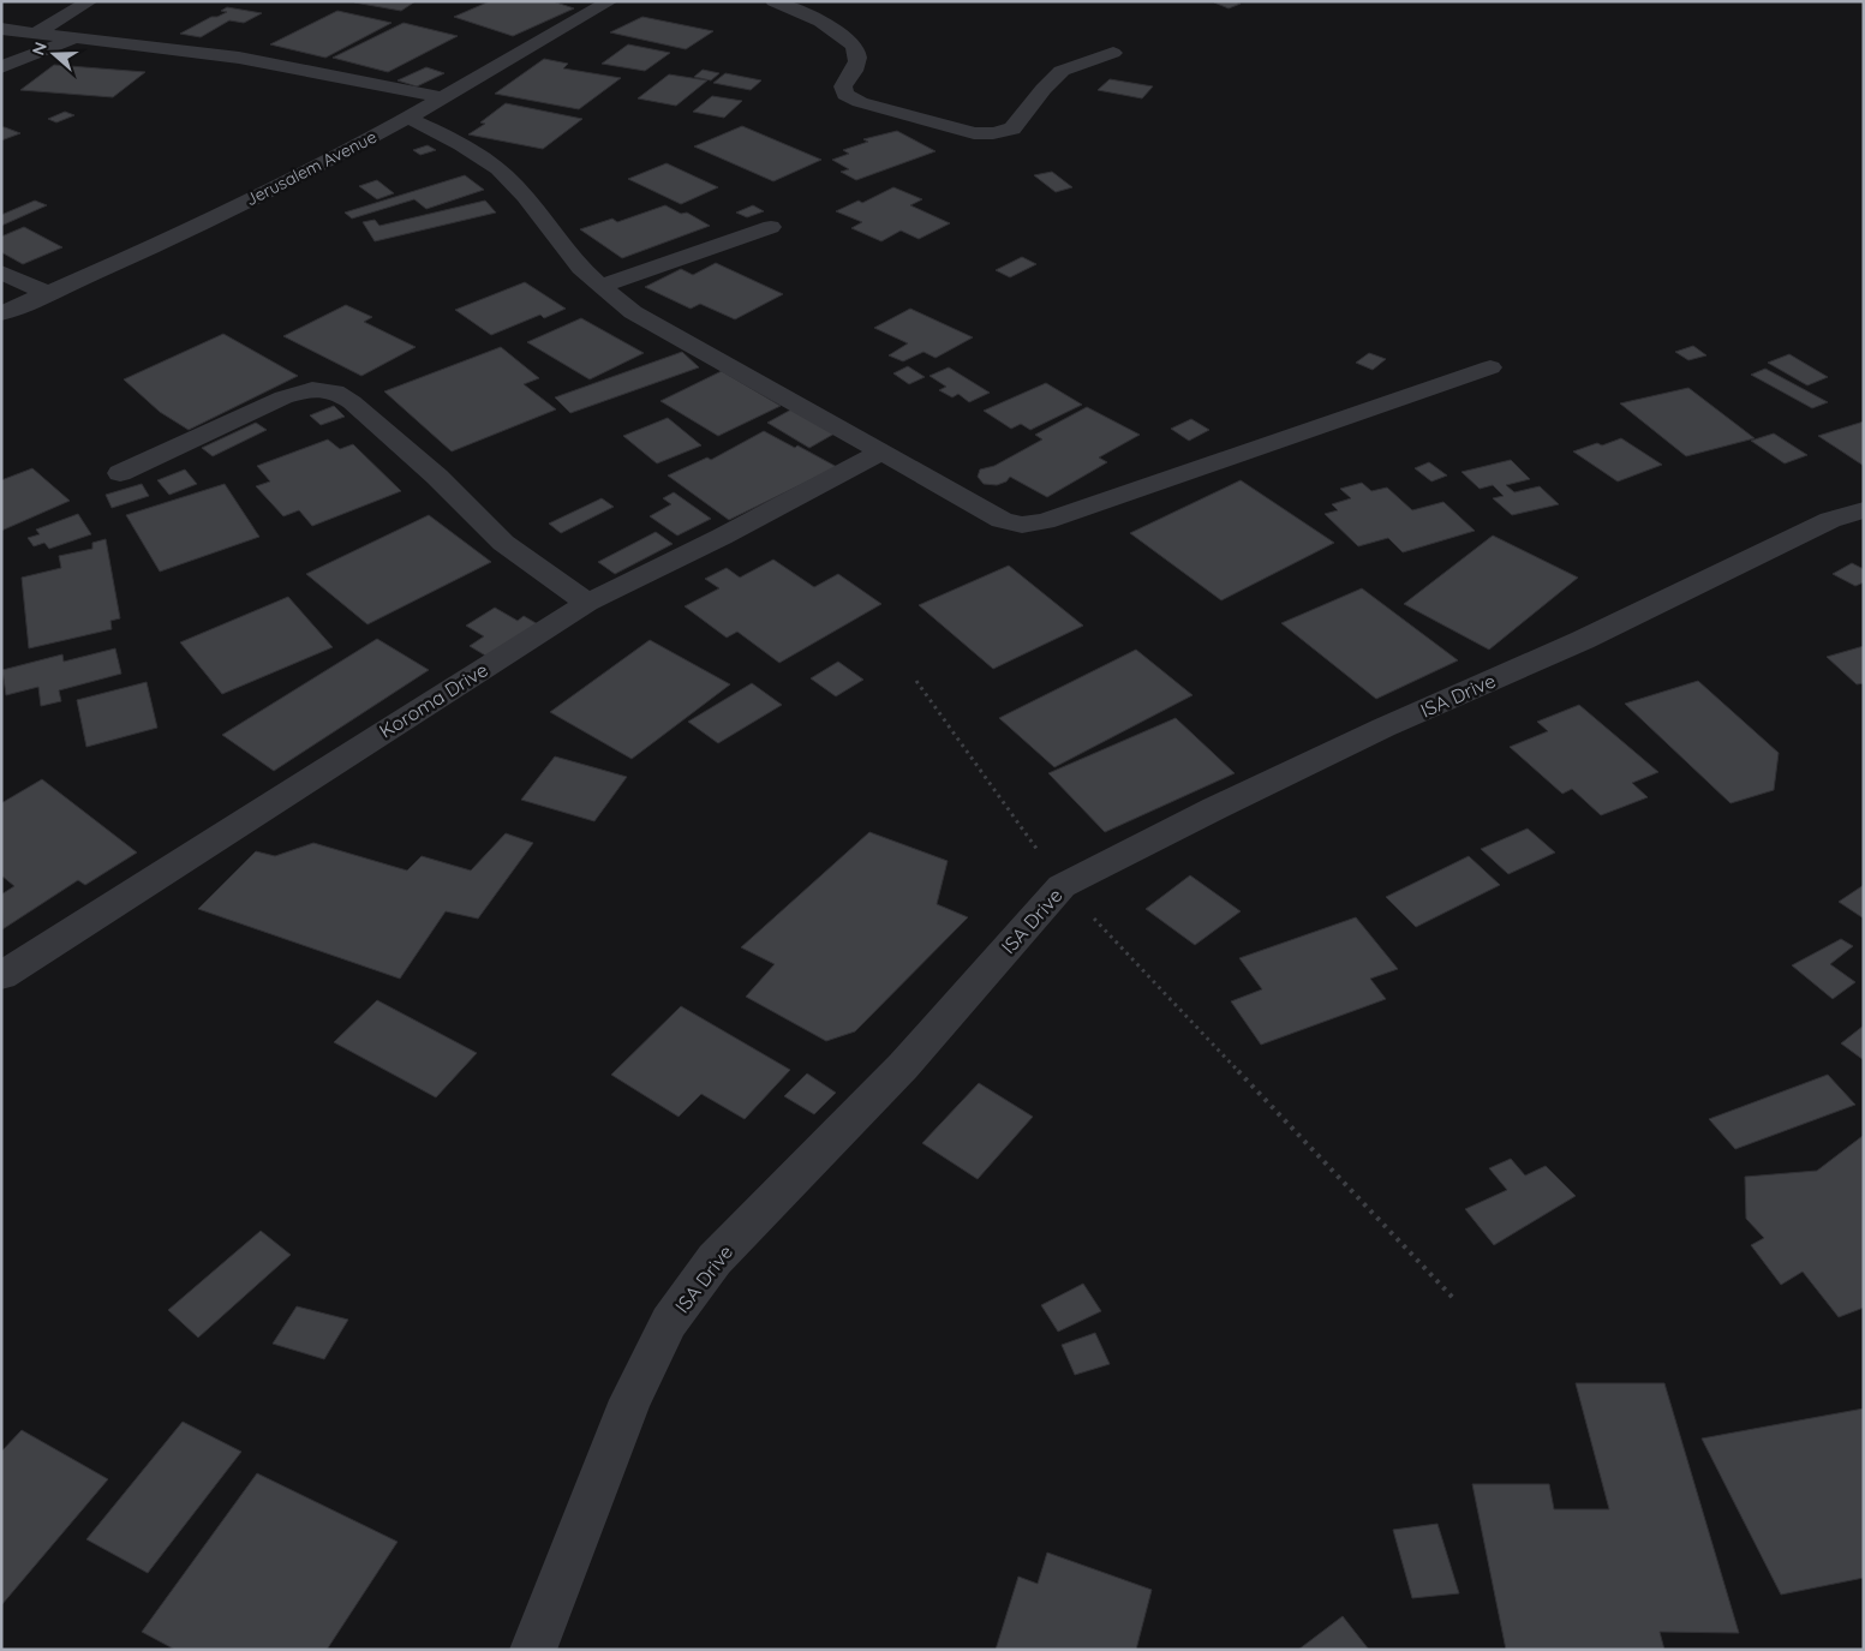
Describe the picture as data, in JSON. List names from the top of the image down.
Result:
{
  "streets": {
    "street": ["Jerusalem Avenue", "ISA Drive", "Koroma Drive"]
  },
  "north": "left"
}
